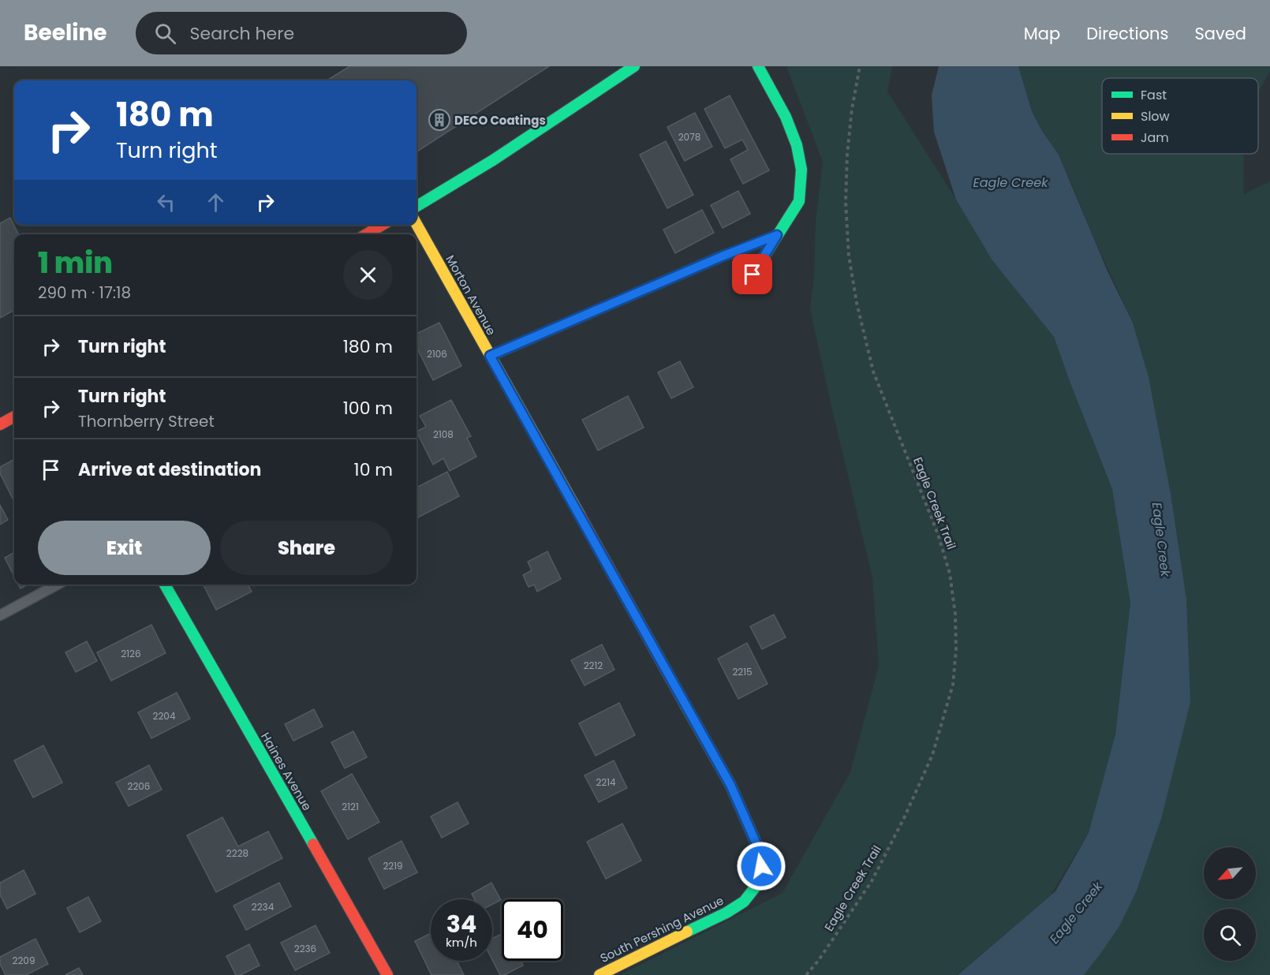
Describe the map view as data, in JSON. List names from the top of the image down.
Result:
{
  "streets": {
    "street": ["Morton Avenue", "Haines Avenue", "South Pershing Avenue"],
    "path": ["Eagle Creek Trail"]
  },
  "crossings": [
    ["Morton Avenue", "South Pershing Avenue"]
  ],
  "water": ["Eagle Creek"],
  "places": {
    "building": ["DECO Coatings"]
  },
  "house_numbers": [
    "2078",
    "2106",
    "2108",
    "2126",
    "2212",
    "2215",
    "2204",
    "2214",
    "2206",
    "2121",
    "2228",
    "2219",
    "2234",
    "2236",
    "2209"
  ],
  "legend": ["Fast", "Slow", "Jam"],
  "north": "bottom left",
  "page": {
    "header": "Beeline",
    "search": "Search here",
    "nav": ["Map", "Directions", "Saved"],
    "turn": ["180 m", "Turn right"],
    "heading": ["1 min", "290 m · 17:18"],
    "list": [
      {
        "name": "Turn right",
        "value": "180 m"
      },
      {
        "name": "Turn right",
        "note": "Thornberry Street",
        "value": "100 m"
      },
      {
        "name": "Arrive at destination",
        "value": "10 m"
      }
    ],
    "buttons": ["Exit", "Share"],
    "speed": "34 km/h",
    "limit": "40"
  }
}
